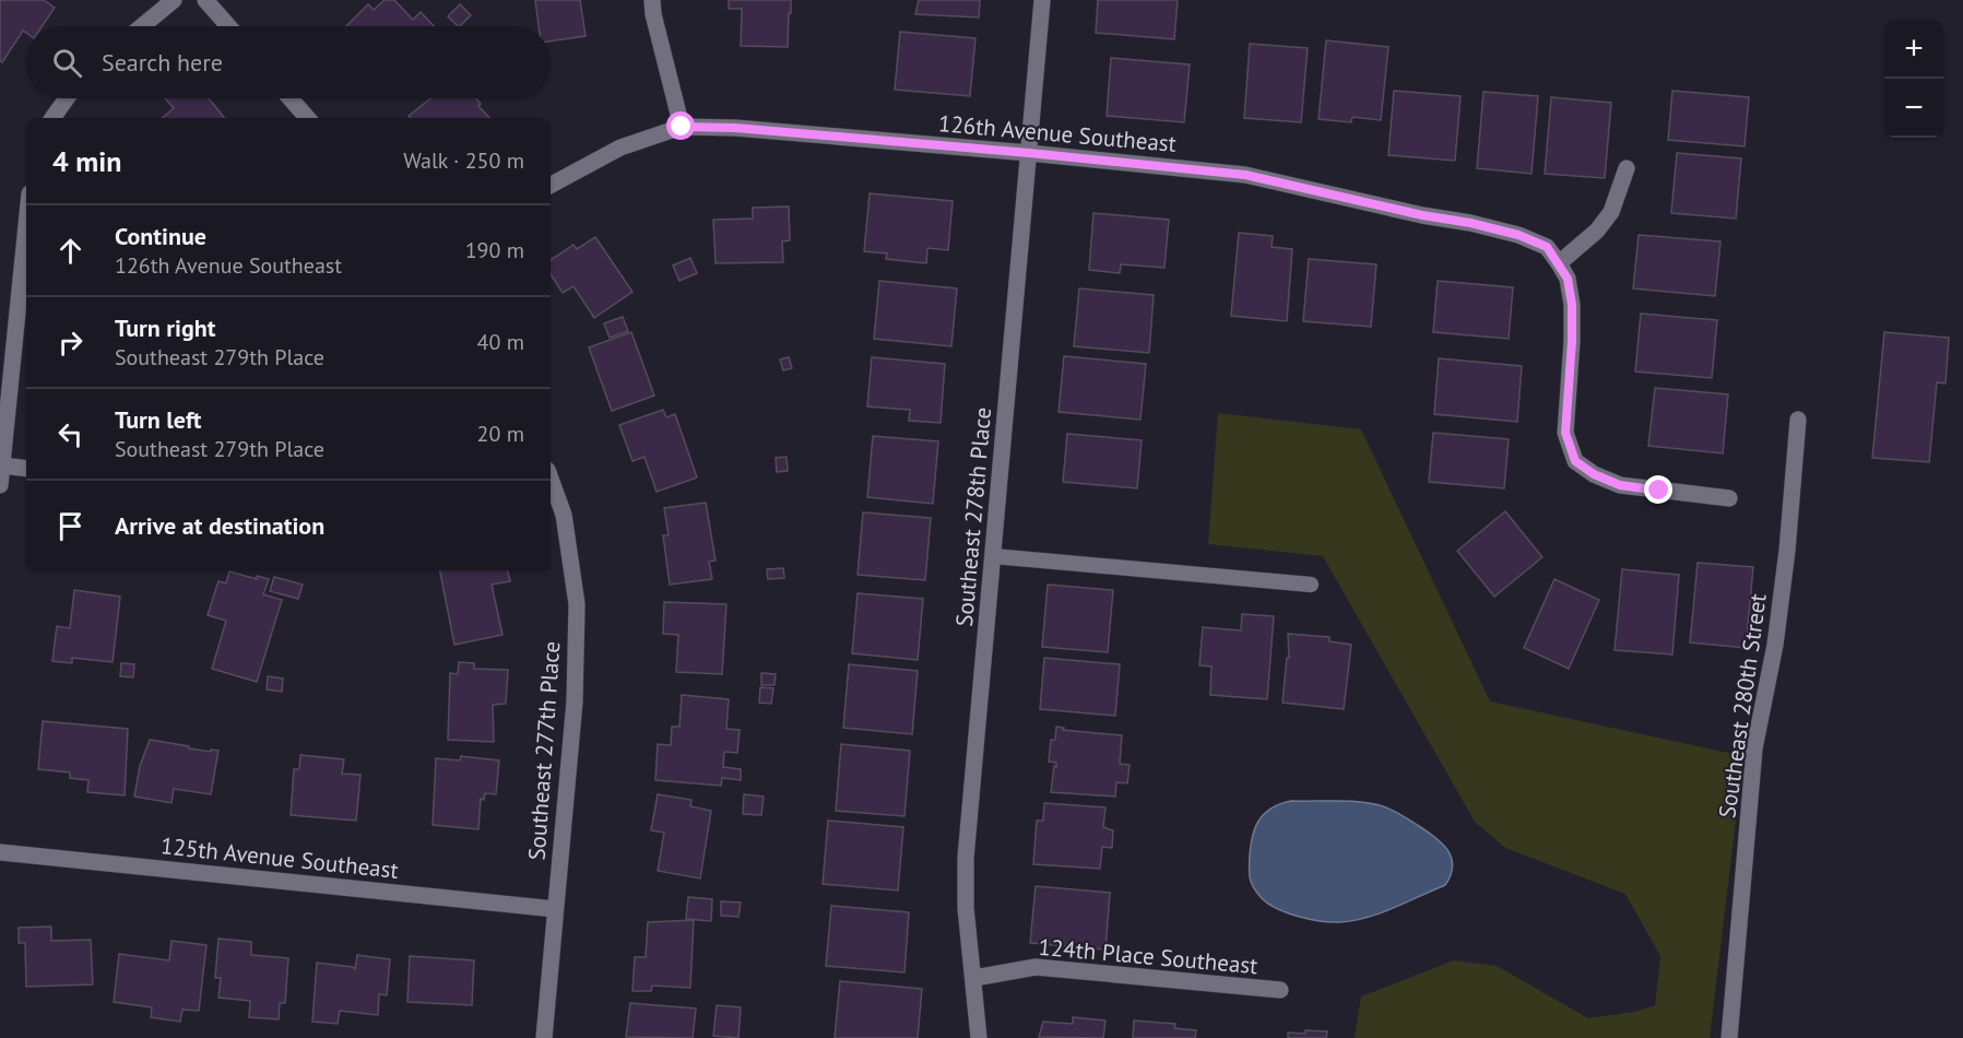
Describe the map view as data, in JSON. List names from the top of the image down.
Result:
{
  "streets": {
    "street": [
      "126th Avenue Southeast",
      "Southeast 278th Place",
      "Southeast 280th Street",
      "Southeast 277th Place",
      "125th Avenue Southeast",
      "124th Place Southeast"
    ]
  },
  "crossings": [
    ["126th Avenue Southeast", "Southeast 278th Place"],
    ["Southeast 278th Place", "124th Place Southeast"],
    ["Southeast 277th Place", "125th Avenue Southeast"]
  ],
  "page": {
    "map_buttons": ["+", "−"],
    "search": "Search here",
    "heading": ["4 min", "Walk · 250 m"],
    "list": [
      ["Continue", "126th Avenue Southeast", "190 m"],
      ["Turn right", "Southeast 279th Place", "40 m"],
      ["Turn left", "Southeast 279th Place", "20 m"],
      "Arrive at destination"
    ]
  }
}
